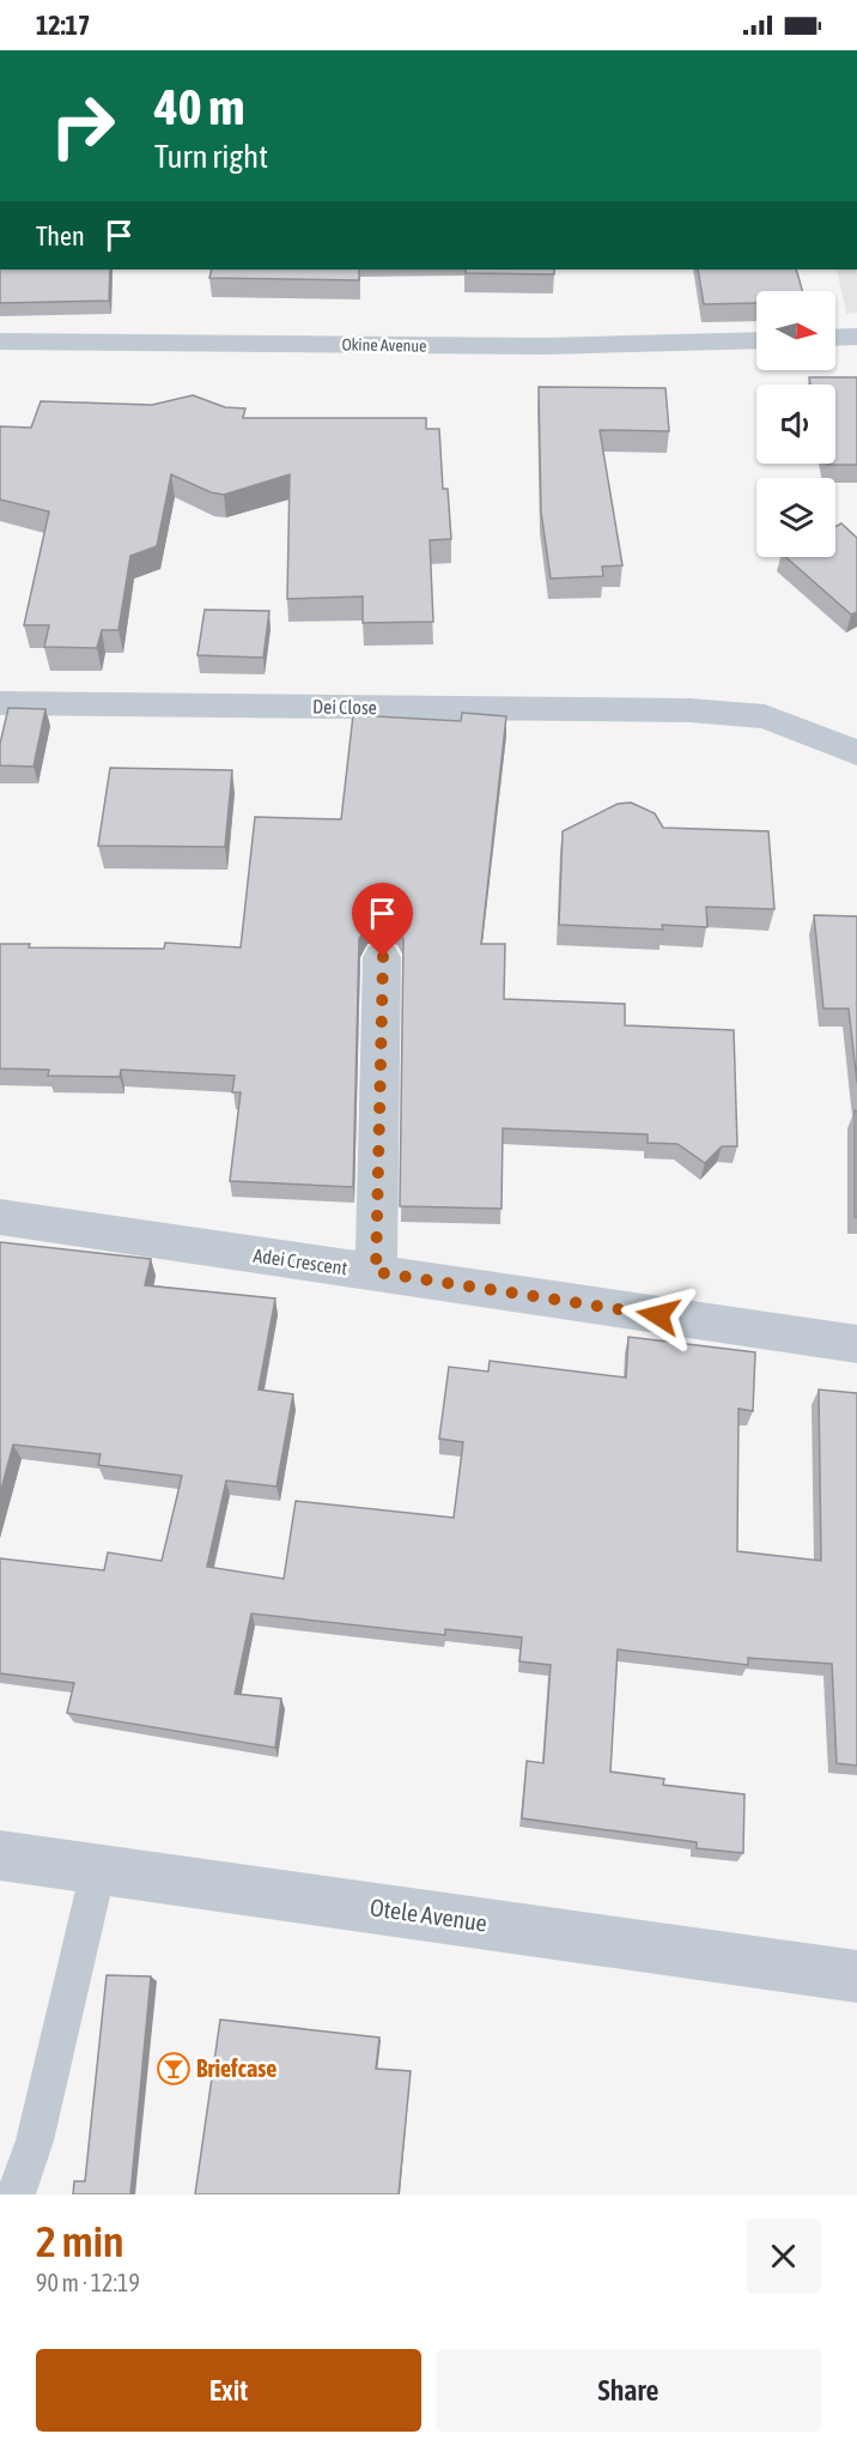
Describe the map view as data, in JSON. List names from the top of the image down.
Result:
{
  "streets": {
    "street": [
      "Okine Avenue",
      "Dei Close",
      "Adei Crescent",
      "Otele Avenue"
    ]
  },
  "places": {
    "bar": ["Briefcase"]
  },
  "north": "right",
  "page": {
    "status": "12:17",
    "turn": ["40 m", "Turn right"],
    "then": "Then",
    "heading": ["2 min", "90 m · 12:19"],
    "buttons": ["Exit", "Share"]
  }
}
